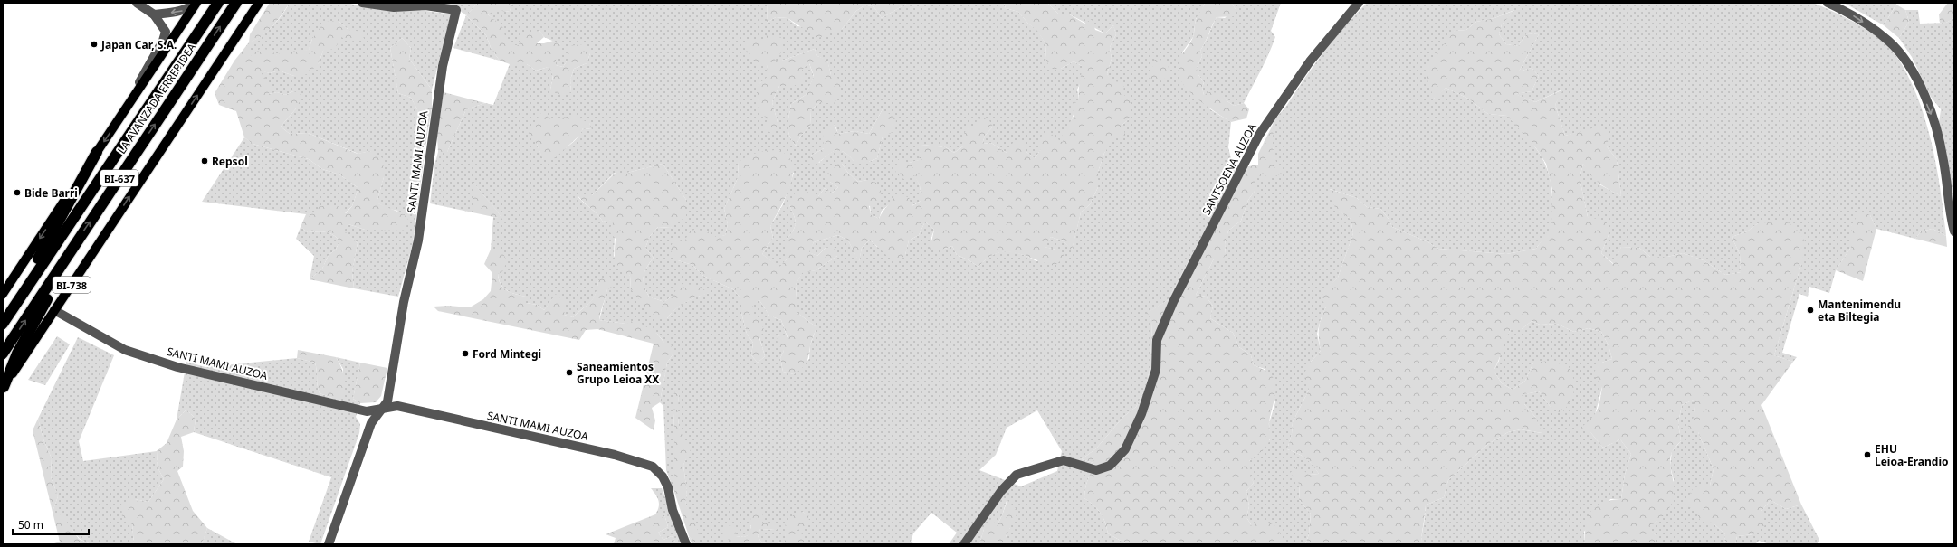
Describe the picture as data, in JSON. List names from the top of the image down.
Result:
{
  "streets": {
    "highway": ["LA AVANZADA ERREPIDEA", "BI-637"],
    "main road": ["BI-738"],
    "street": ["SANTI MAMI AUZOA", "SANTSOENA AUZOA"]
  },
  "crossings": [
    ["SANTI MAMI AUZOA", "BI-738"]
  ],
  "places": [
    "Japan Car, S.A.",
    "Repsol",
    "Bide Barri",
    "Mantenimendu eta Biltegia",
    "Ford Mintegi",
    "Saneamientos Grupo Leioa XX",
    "EHU Leioa-Erandio"
  ],
  "scale_bar": "50 m"
}
